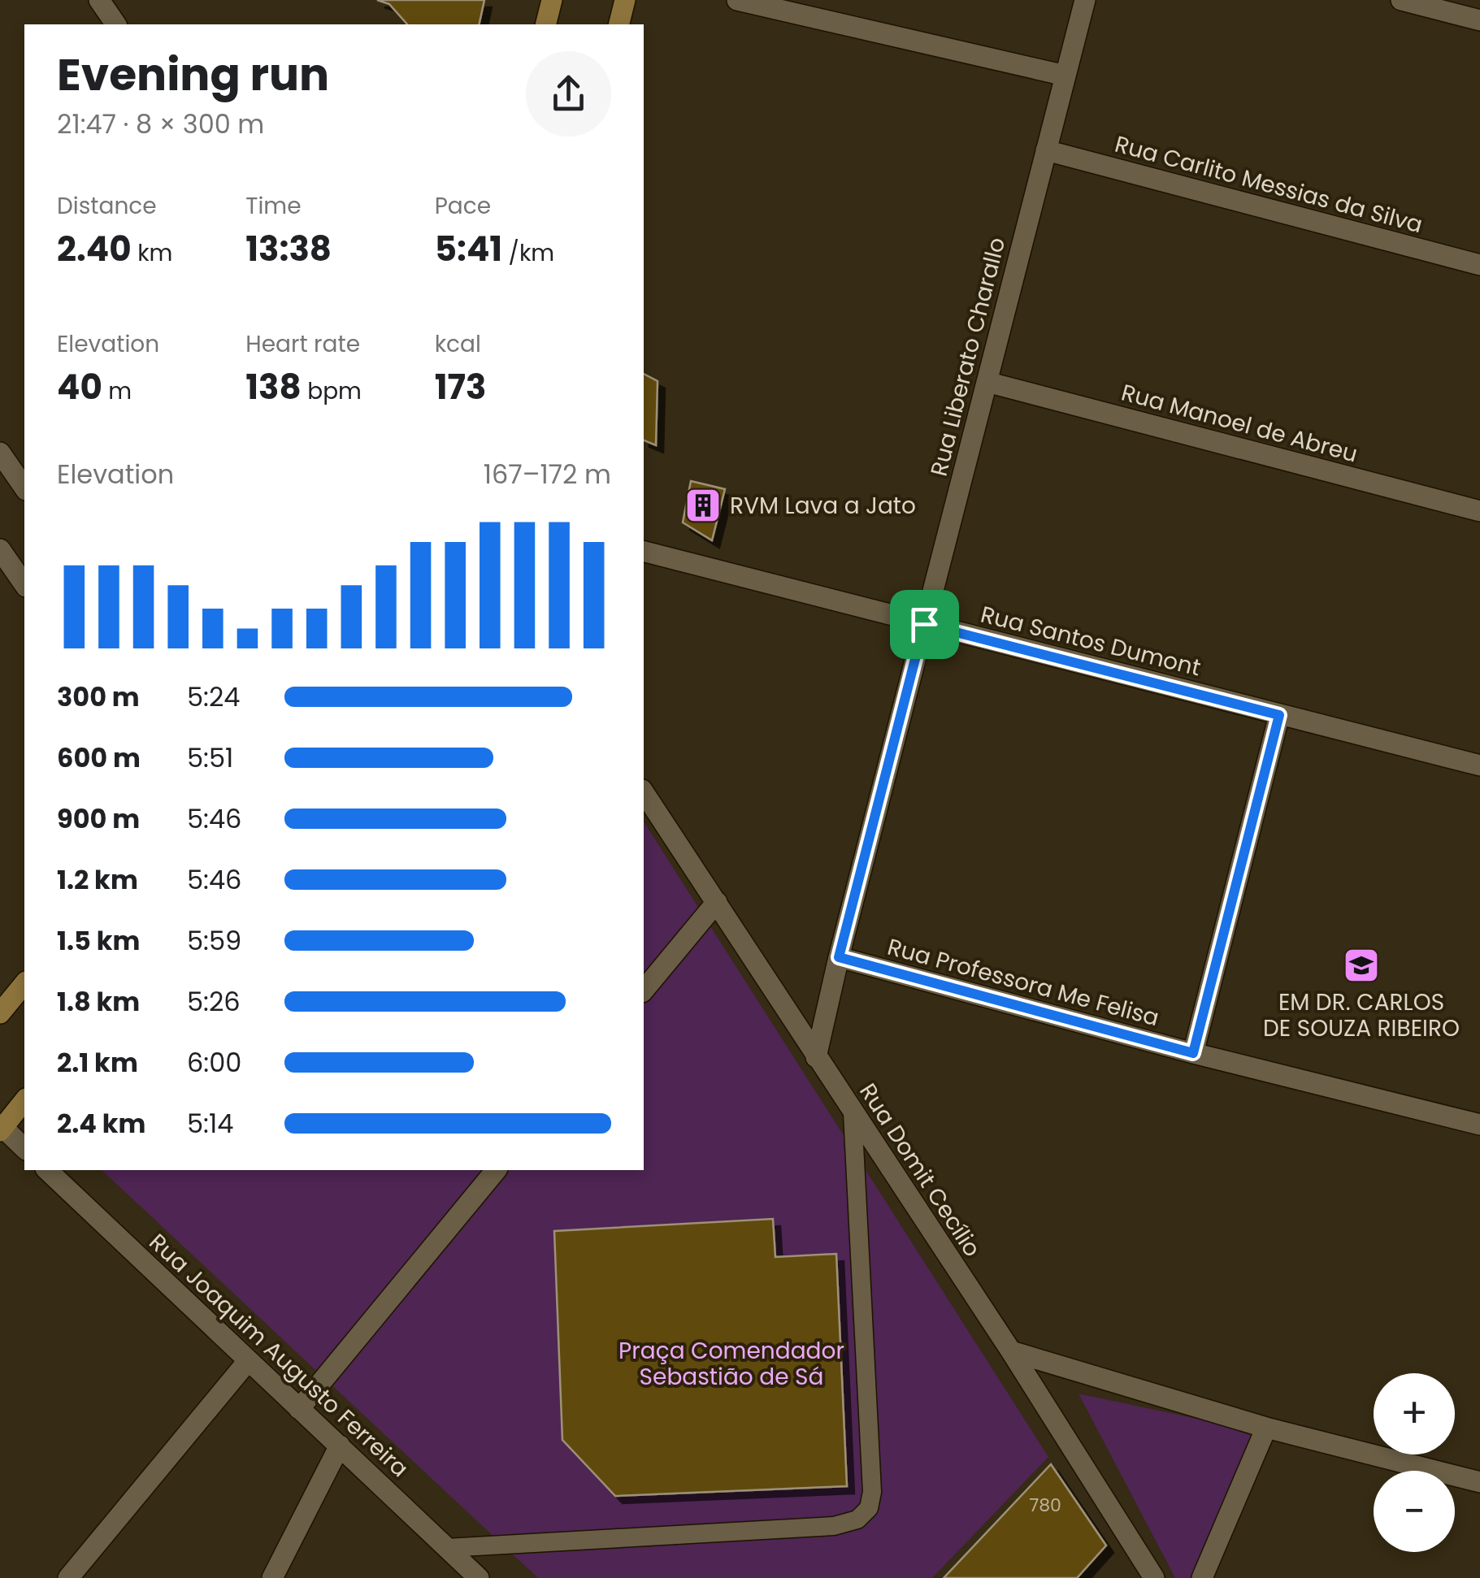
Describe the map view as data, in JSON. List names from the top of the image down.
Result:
{
  "streets": {
    "street": [
      "Rua Carlito Messias da Silva",
      "Rua Liberato Charallo",
      "Rua Manoel de Abreu",
      "Rua Santos Dumont",
      "Rua Professora Me Felisa",
      "Rua Domit Cecílio",
      "Rua Joaquim Augusto Ferreira"
    ]
  },
  "crossings": [
    ["Rua Carlito Messias da Silva", "Rua Liberato Charallo"],
    ["Rua Liberato Charallo", "Rua Manoel de Abreu"],
    ["Rua Liberato Charallo", "Rua Santos Dumont"],
    ["Rua Liberato Charallo", "Rua Professora Me Felisa"],
    ["Rua Liberato Charallo", "Rua Domit Cecílio"]
  ],
  "parks": ["Praça Comendador Sebastião de Sá"],
  "places": {
    "building": ["RVM Lava a Jato"],
    "school or university": ["EM DR. CARLOS DE SOUZA RIBEIRO"]
  },
  "house_numbers": ["780"],
  "page": {
    "heading": ["Evening run", "21:47 · 8 × 300 m"],
    "stats": [
      ["Distance", "2.40 km"],
      ["Time", "13:38"],
      ["Pace", "5:41 /km"],
      ["Elevation", "40 m"],
      ["Heart rate", "138 bpm"],
      ["kcal", "173"]
    ],
    "chart": ["Elevation", "167–172 m"],
    "list": [
      {
        "name": "300 m",
        "note": "5:24"
      },
      {
        "name": "600 m",
        "note": "5:51"
      },
      {
        "name": "900 m",
        "note": "5:46"
      },
      {
        "name": "1.2 km",
        "note": "5:46"
      },
      {
        "name": "1.5 km",
        "note": "5:59"
      },
      {
        "name": "1.8 km",
        "note": "5:26"
      },
      {
        "name": "2.1 km",
        "note": "6:00"
      },
      {
        "name": "2.4 km",
        "note": "5:14"
      }
    ],
    "map_buttons": ["+", "−"]
  }
}
